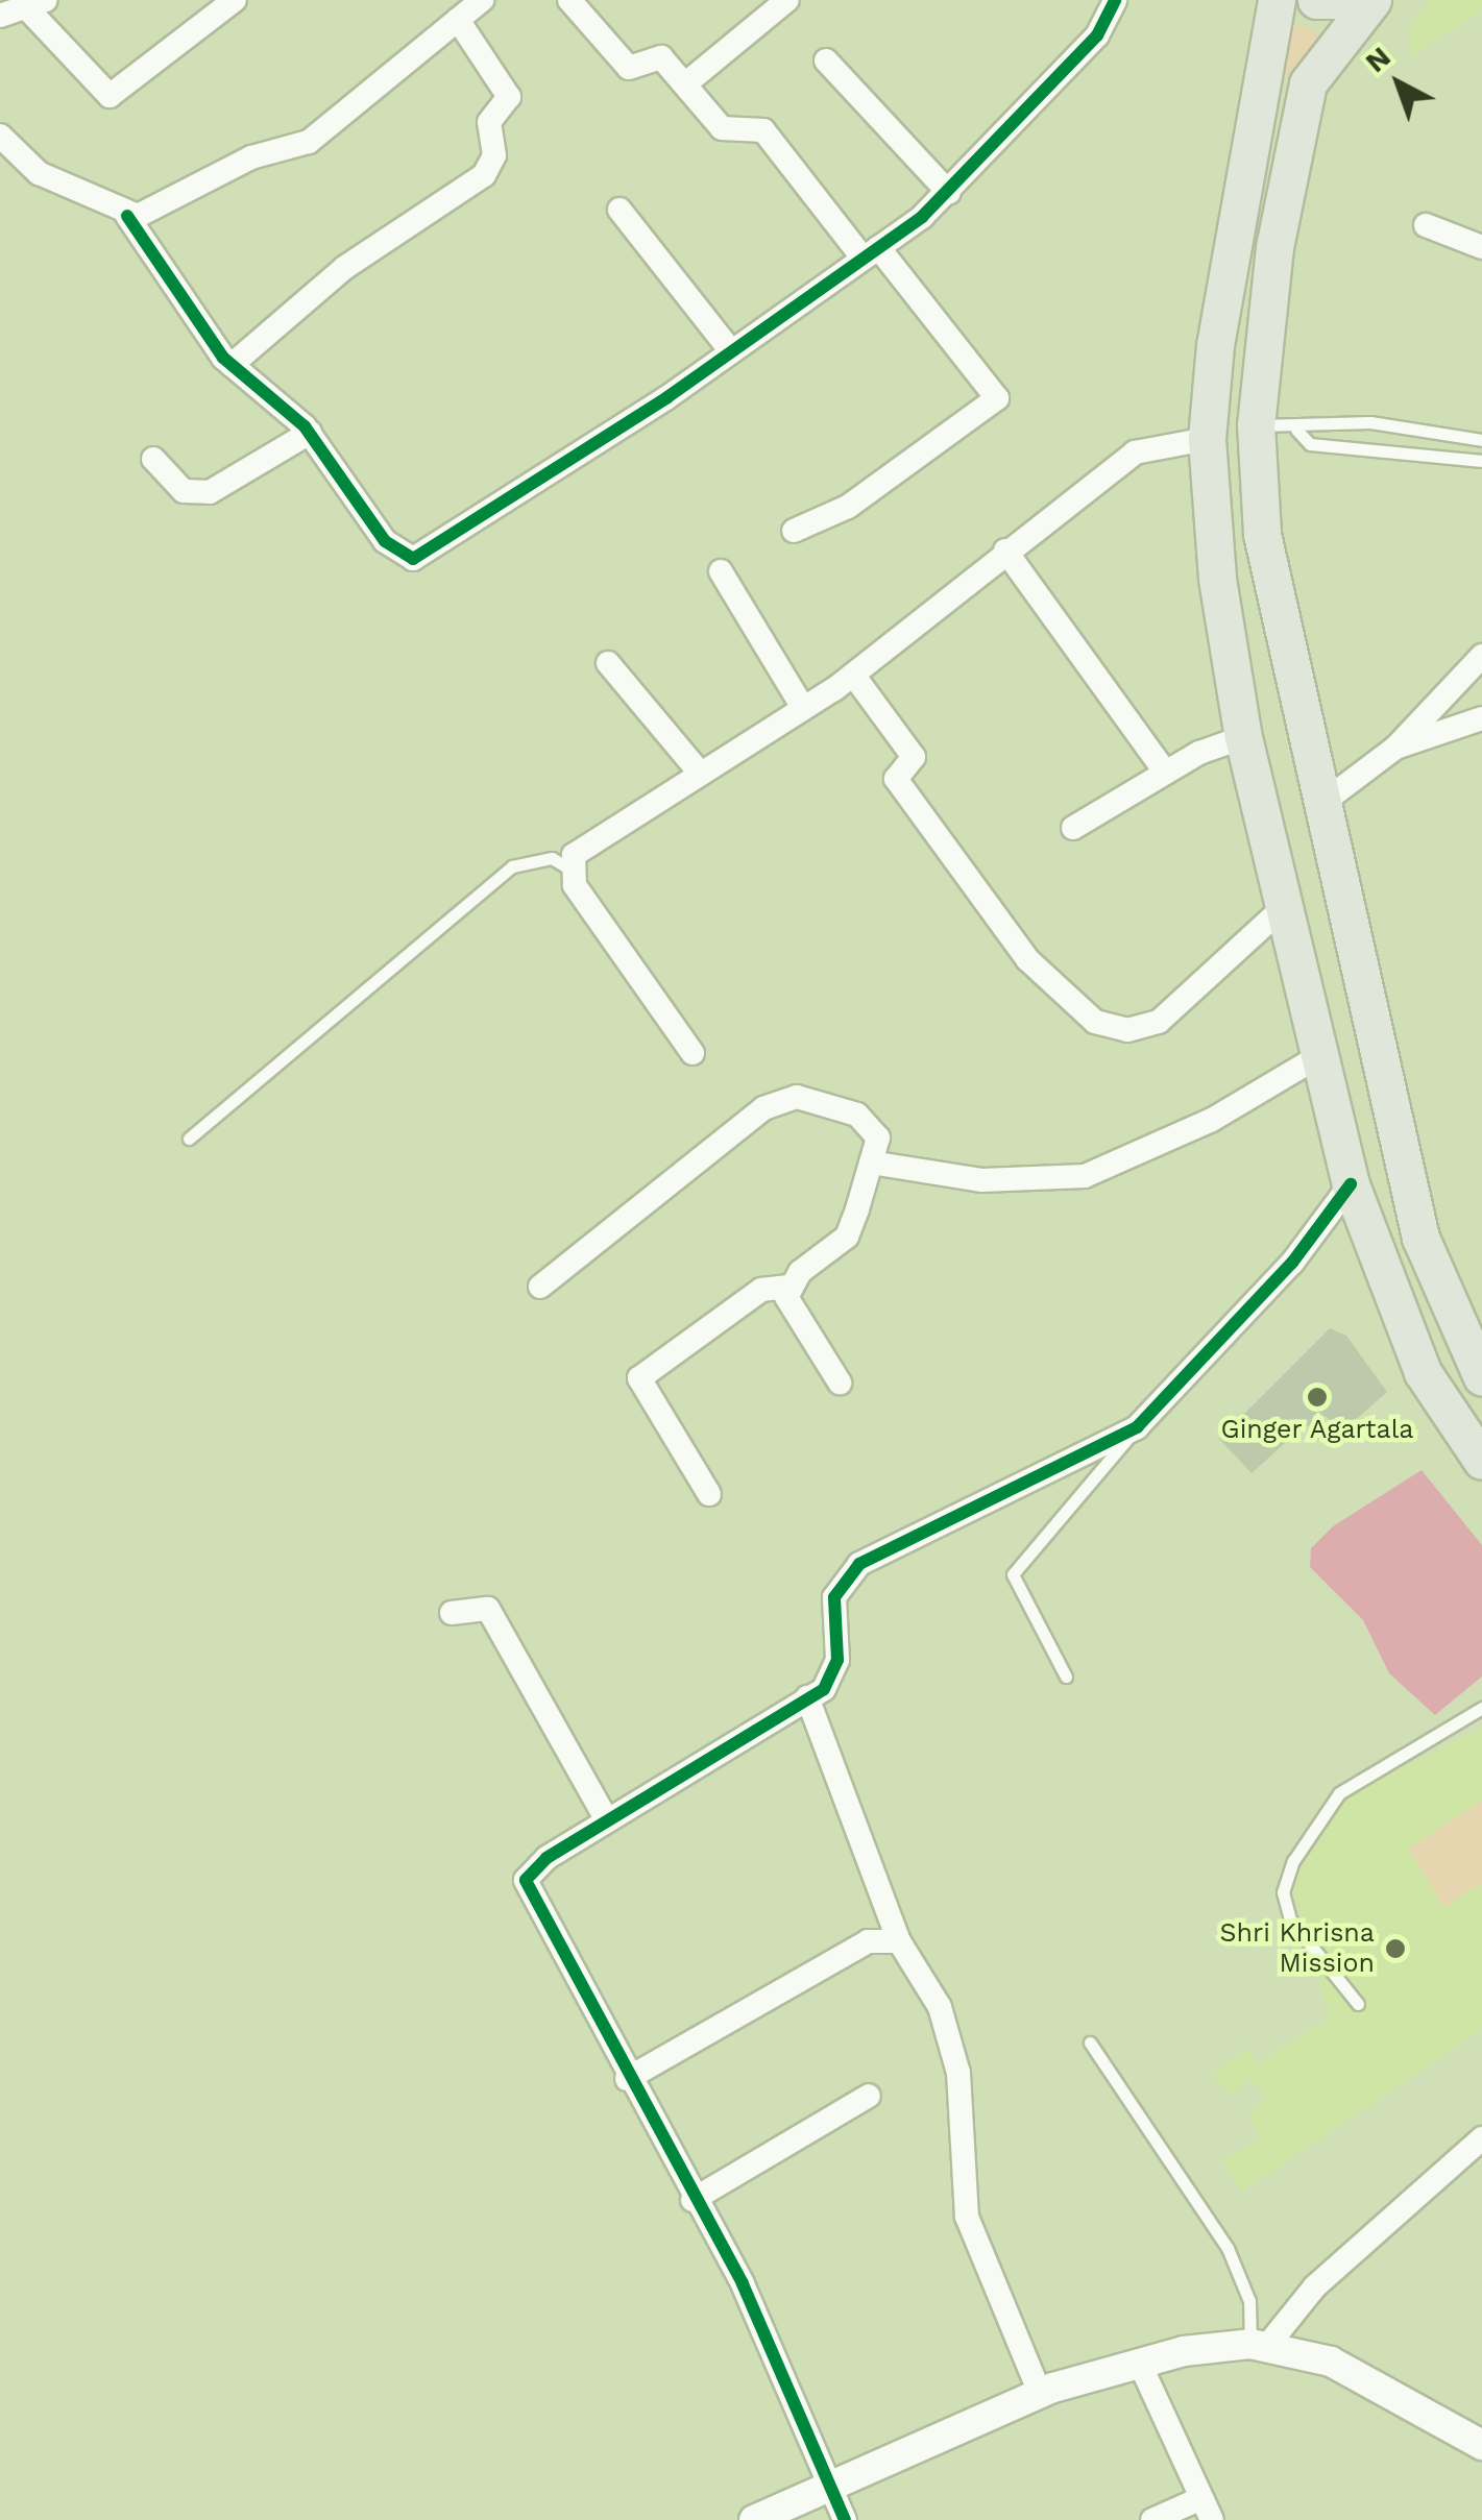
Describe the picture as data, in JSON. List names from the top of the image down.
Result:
{
  "places": ["Ginger Agartala", "Shri Khrisna Mission"],
  "north": "top left"
}
